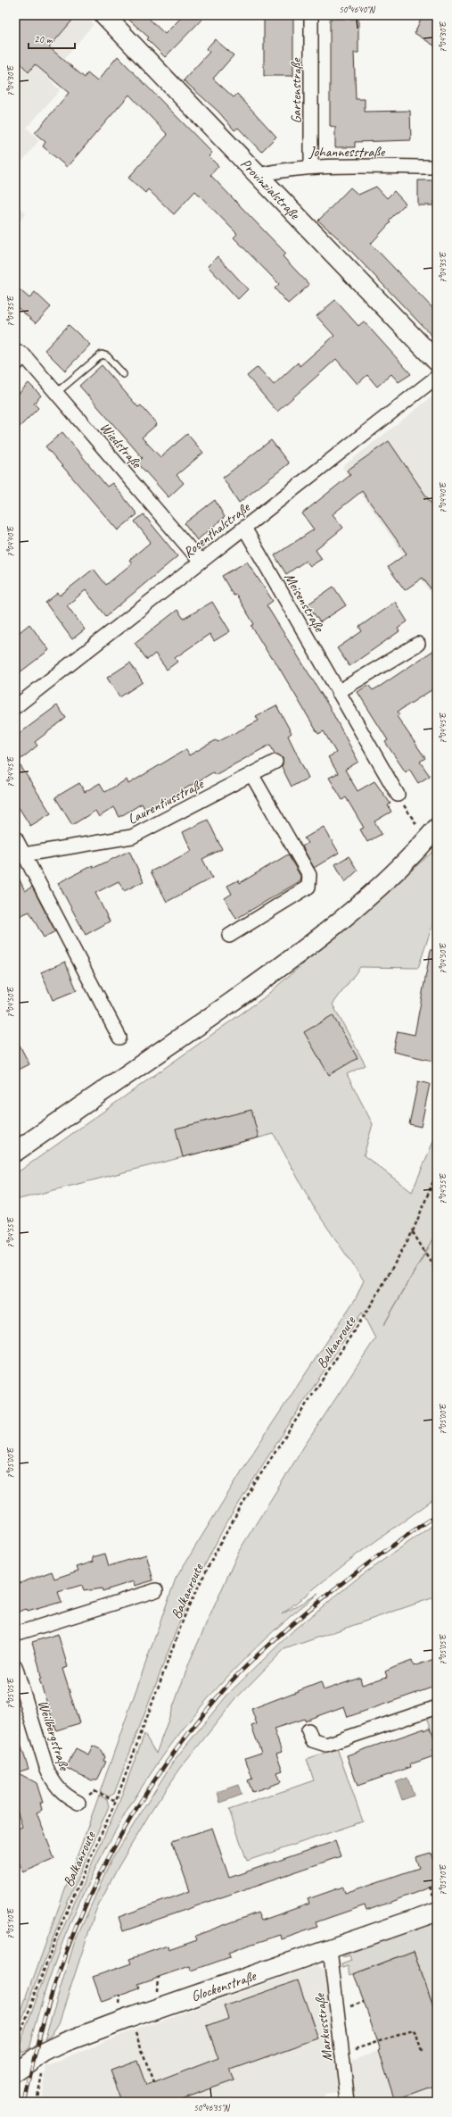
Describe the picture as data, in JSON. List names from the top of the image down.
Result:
{
  "streets": {
    "street": [
      "Gartenstraße",
      "Johannesstraße",
      "Provinzialstraße",
      "Wiedstraße",
      "Rosenthalstraße",
      "Meisenstraße",
      "Laurentiusstraße",
      "Weilbergstraße",
      "Glockenstraße",
      "Markusstraße"
    ],
    "path": ["Balkanroute"]
  },
  "crossings": [
    ["Gartenstraße", "Johannesstraße"],
    ["Johannesstraße", "Provinzialstraße"],
    ["Wiedstraße", "Rosenthalstraße"],
    ["Rosenthalstraße", "Meisenstraße"],
    ["Glockenstraße", "Markusstraße"]
  ],
  "scale_bar": "20 m",
  "coordinates": [
    "50°46'40\"N",
    "7°04'30\"E",
    "7°04'35\"E",
    "7°04'40\"E",
    "7°04'45\"E",
    "7°04'50\"E",
    "7°04'55\"E",
    "7°05'00\"E",
    "7°05'05\"E",
    "7°05'10\"E",
    "50°46'35\"N"
  ]
}
